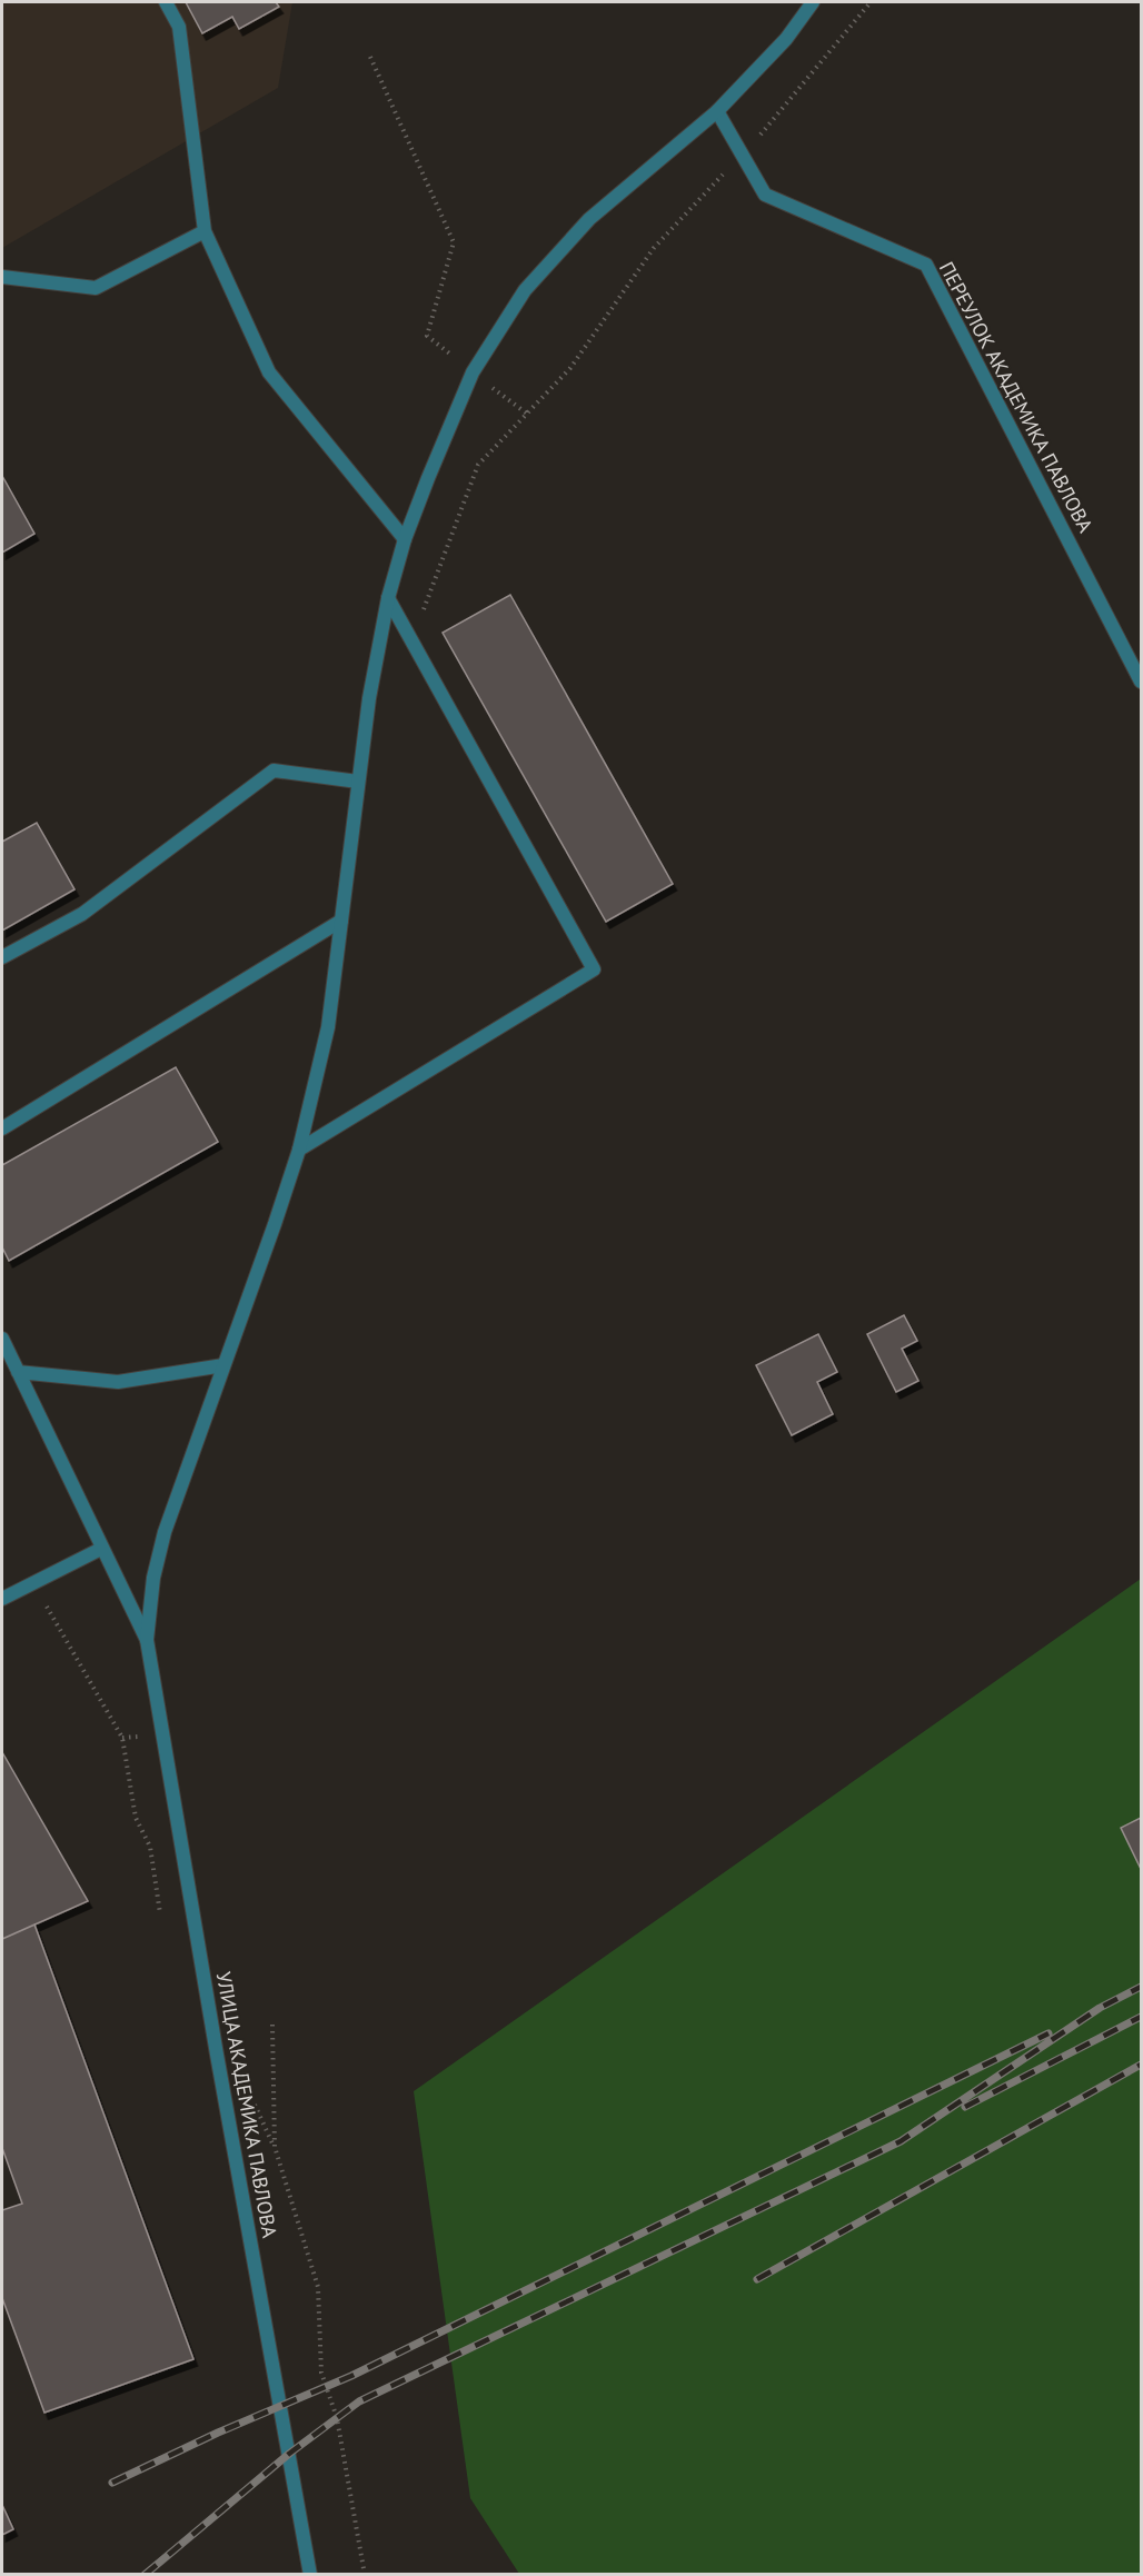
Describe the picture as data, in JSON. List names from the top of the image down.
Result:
{
  "streets": {
    "street": ["ПЕРЕУЛОК АКАДЕМИКА ПАВЛОВА", "УЛИЦА АКАДЕМИКА ПАВЛОВА"]
  }
}
